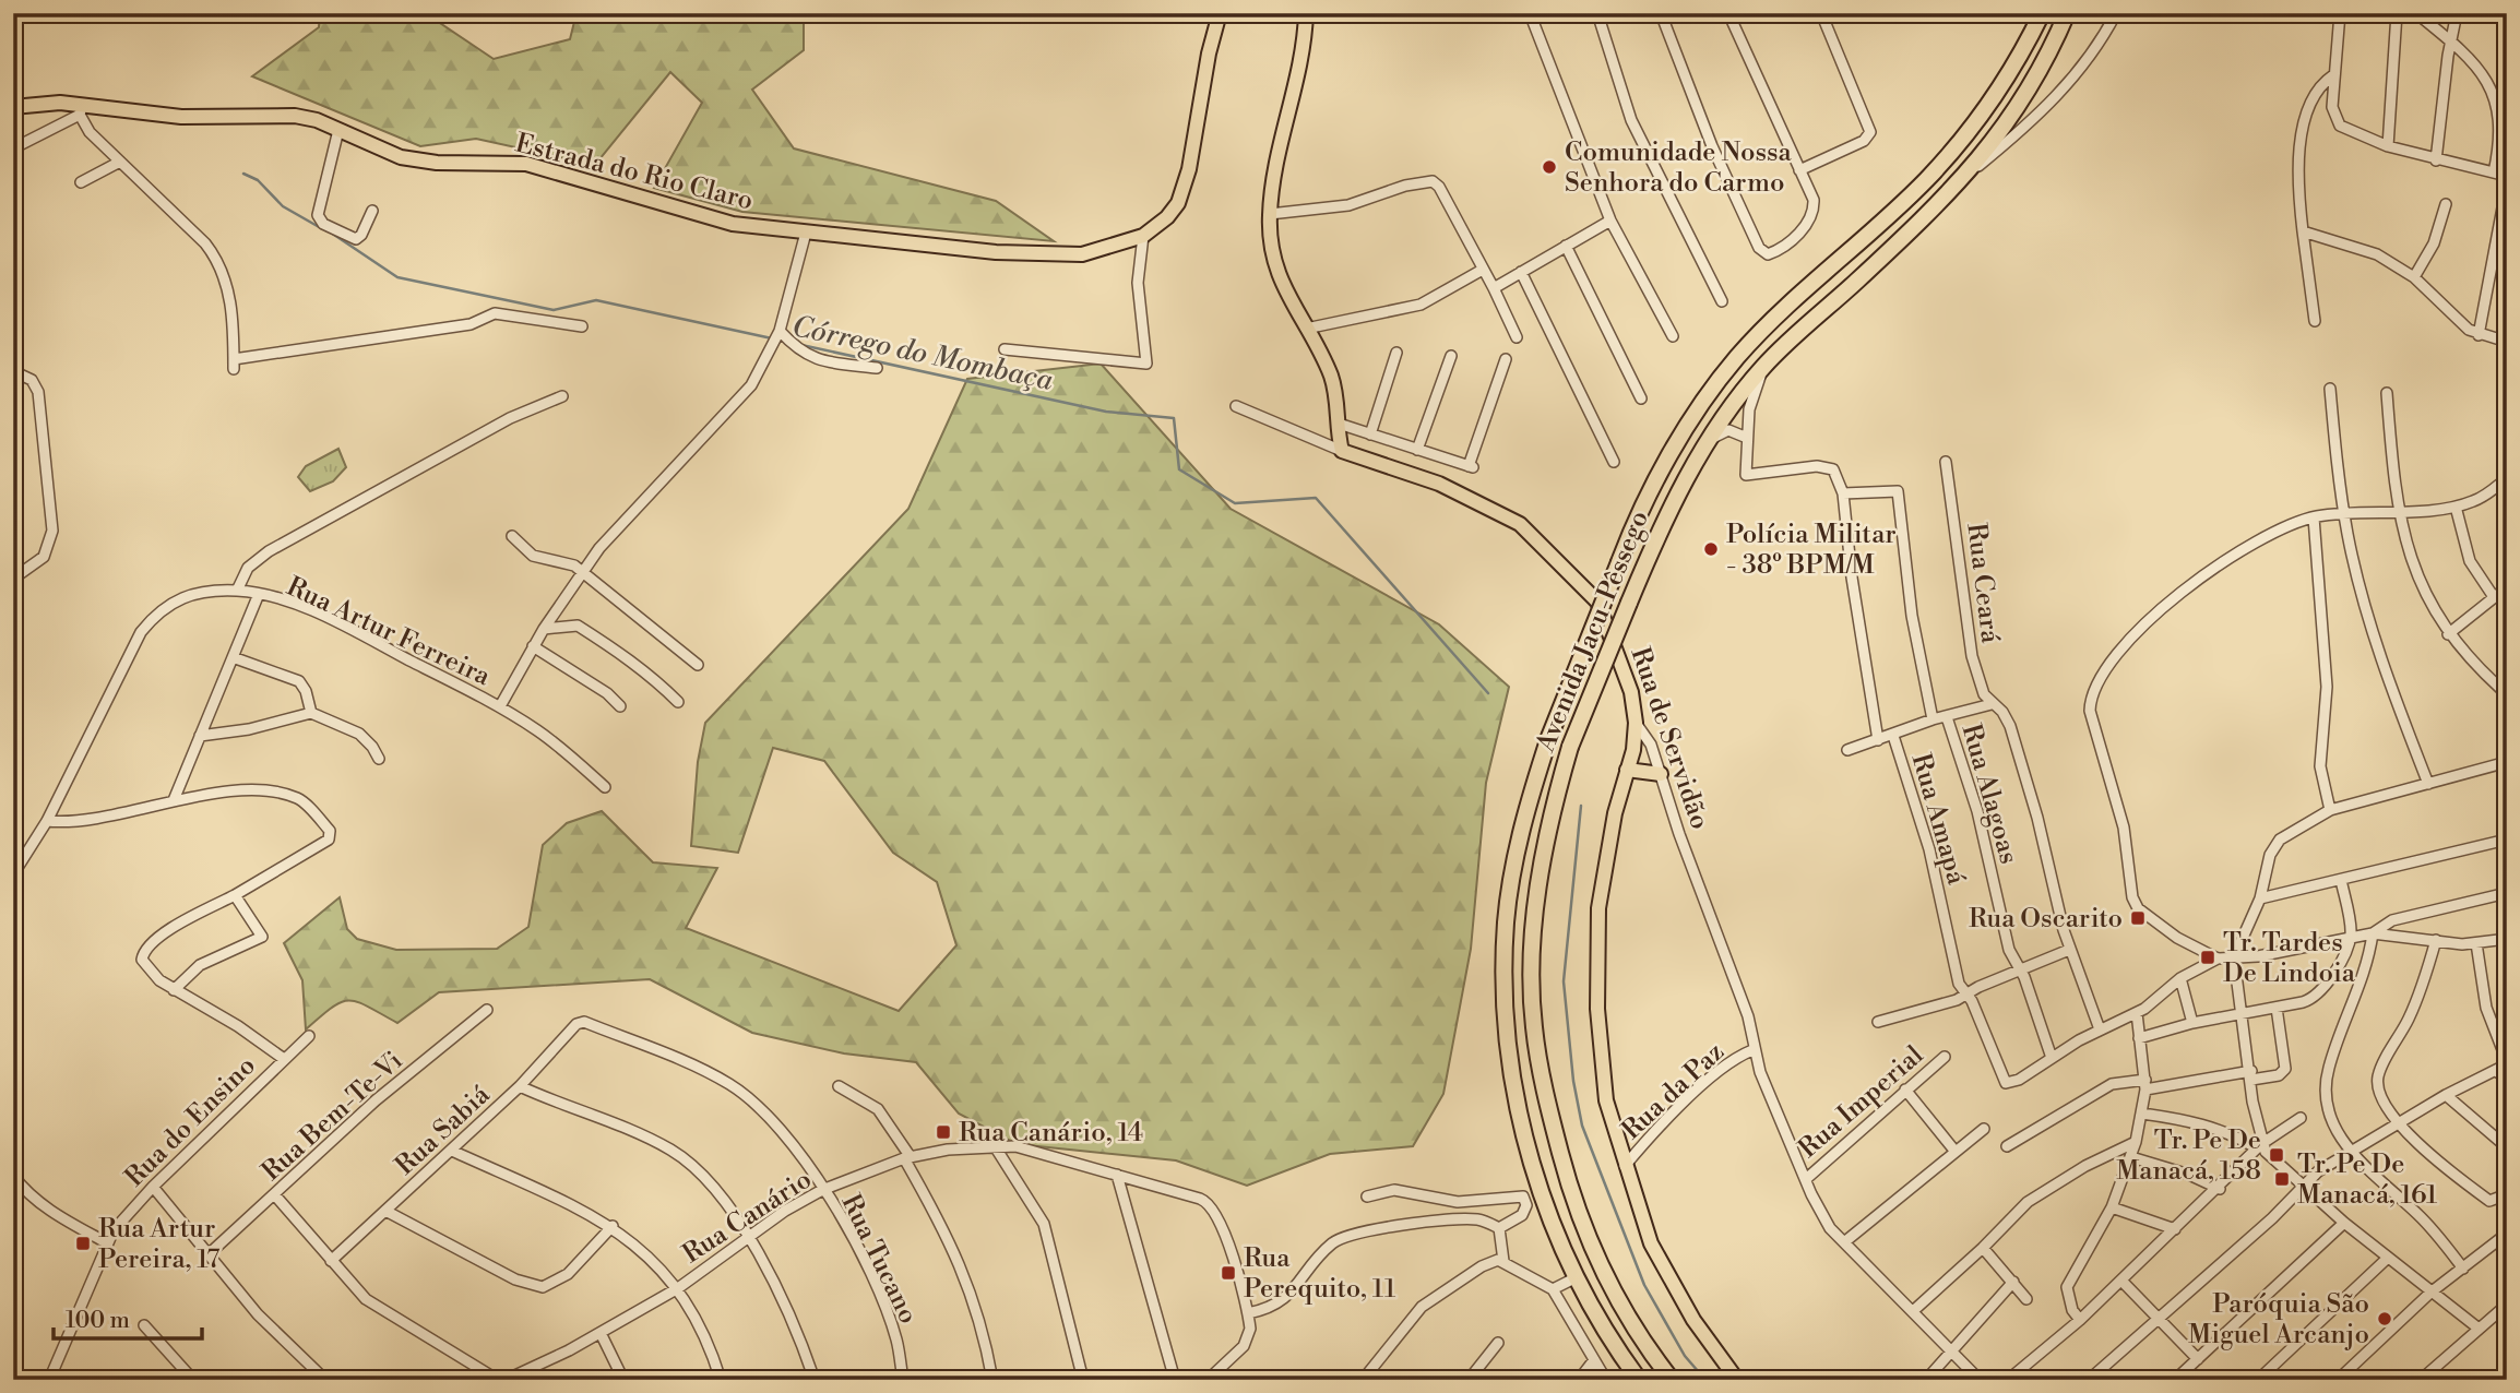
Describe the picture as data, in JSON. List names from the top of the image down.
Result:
{
  "streets": {
    "highway": ["Avenida Jacu-Pêssego"],
    "main road": ["Estrada do Rio Claro", "Rua de Servidão"],
    "street": [
      "Rua Ceará",
      "Rua Artur Ferreira",
      "Rua Alagoas",
      "Rua Amapá",
      "Rua da Paz",
      "Rua Imperial",
      "Rua Bem-Te-Vi",
      "Rua do Ensino",
      "Rua Sabiá",
      "Rua Canário",
      "Rua Tucano"
    ]
  },
  "crossings": [
    ["Rua de Servidão", "Rua da Paz"],
    ["Rua de Servidão", "Rua Imperial"],
    ["Rua Alagoas", "Rua Amapá"],
    ["Rua Sabiá", "Rua Tucano"],
    ["Rua Canário", "Rua Tucano"]
  ],
  "water": ["Córrego do Mombaça"],
  "places": {
    "other": ["Comunidade Nossa Senhora do Carmo", "Polícia Militar - 38º BPM/M", "Paróquia São Miguel Arcanjo"],
    "transit": [
      "Rua Oscarito",
      "Tr. Tardes De Lindoia",
      "Rua Canário, 14",
      "Tr. Pe De Manacá, 158",
      "Tr. Pe De Manacá, 161",
      "Rua Artur Pereira, 17",
      "Rua Perequito, 11"
    ]
  },
  "scale_bar": "100 m"
}
